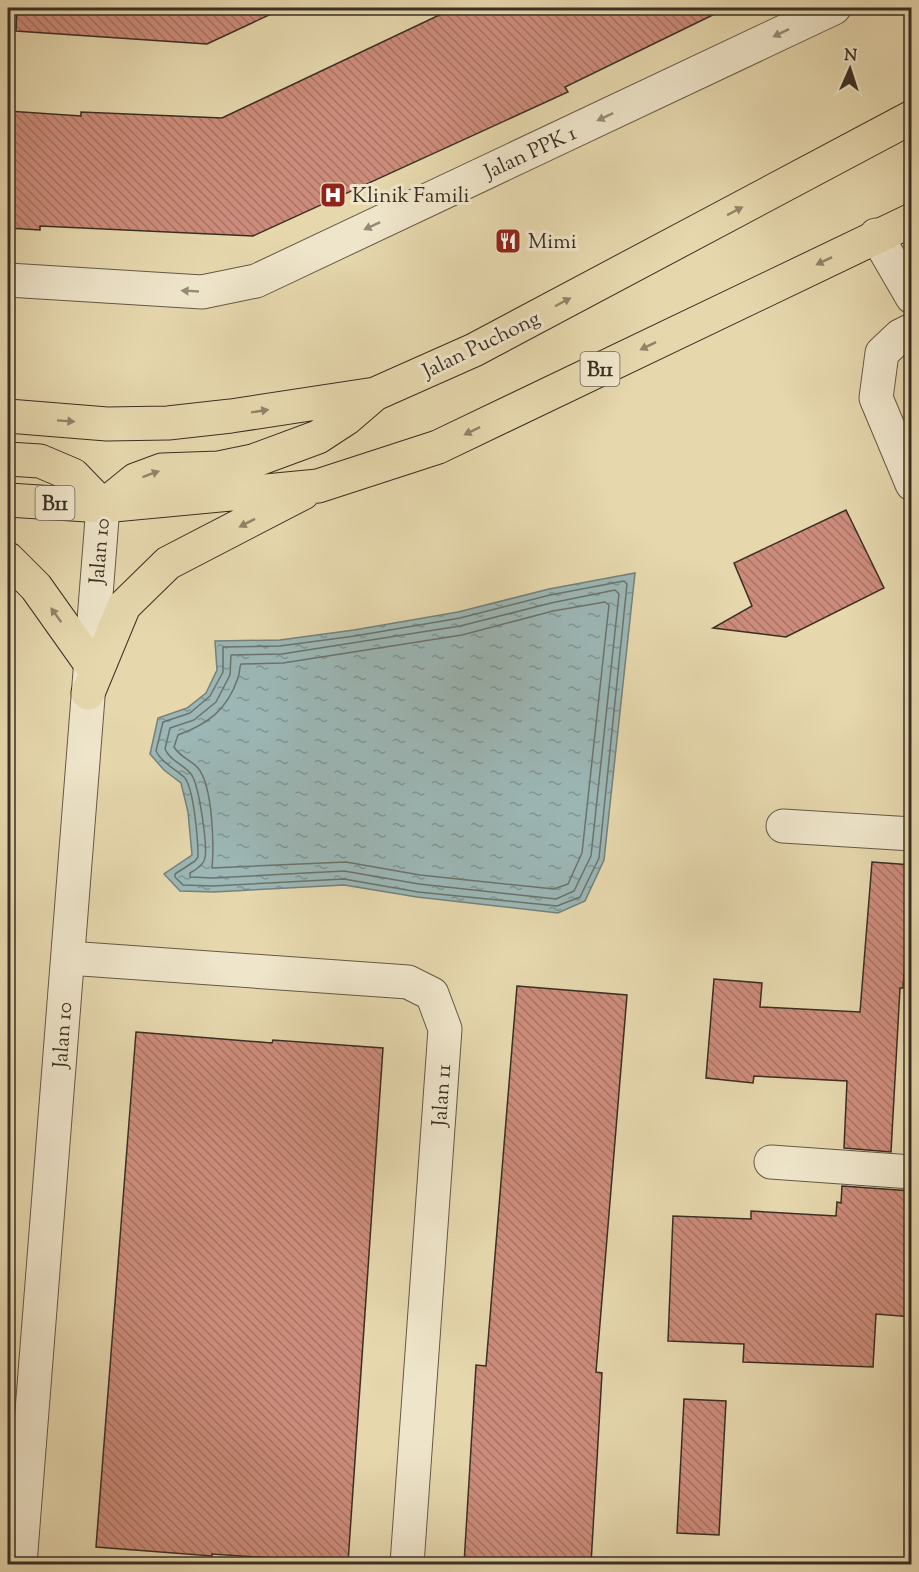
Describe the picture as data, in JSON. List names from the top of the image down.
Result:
{
  "streets": {
    "main road": ["Jalan Puchong", "B11"],
    "street": ["Jalan PPK 1", "Jalan 10", "Jalan 11"]
  },
  "crossings": [
    ["B11", "Jalan 10"],
    ["Jalan 10", "Jalan 11"]
  ],
  "one_way": ["Jalan PPK 1"],
  "places": {
    "hospital": ["Klinik Famili"],
    "restaurant": ["Mimi"]
  },
  "north": "top"
}
